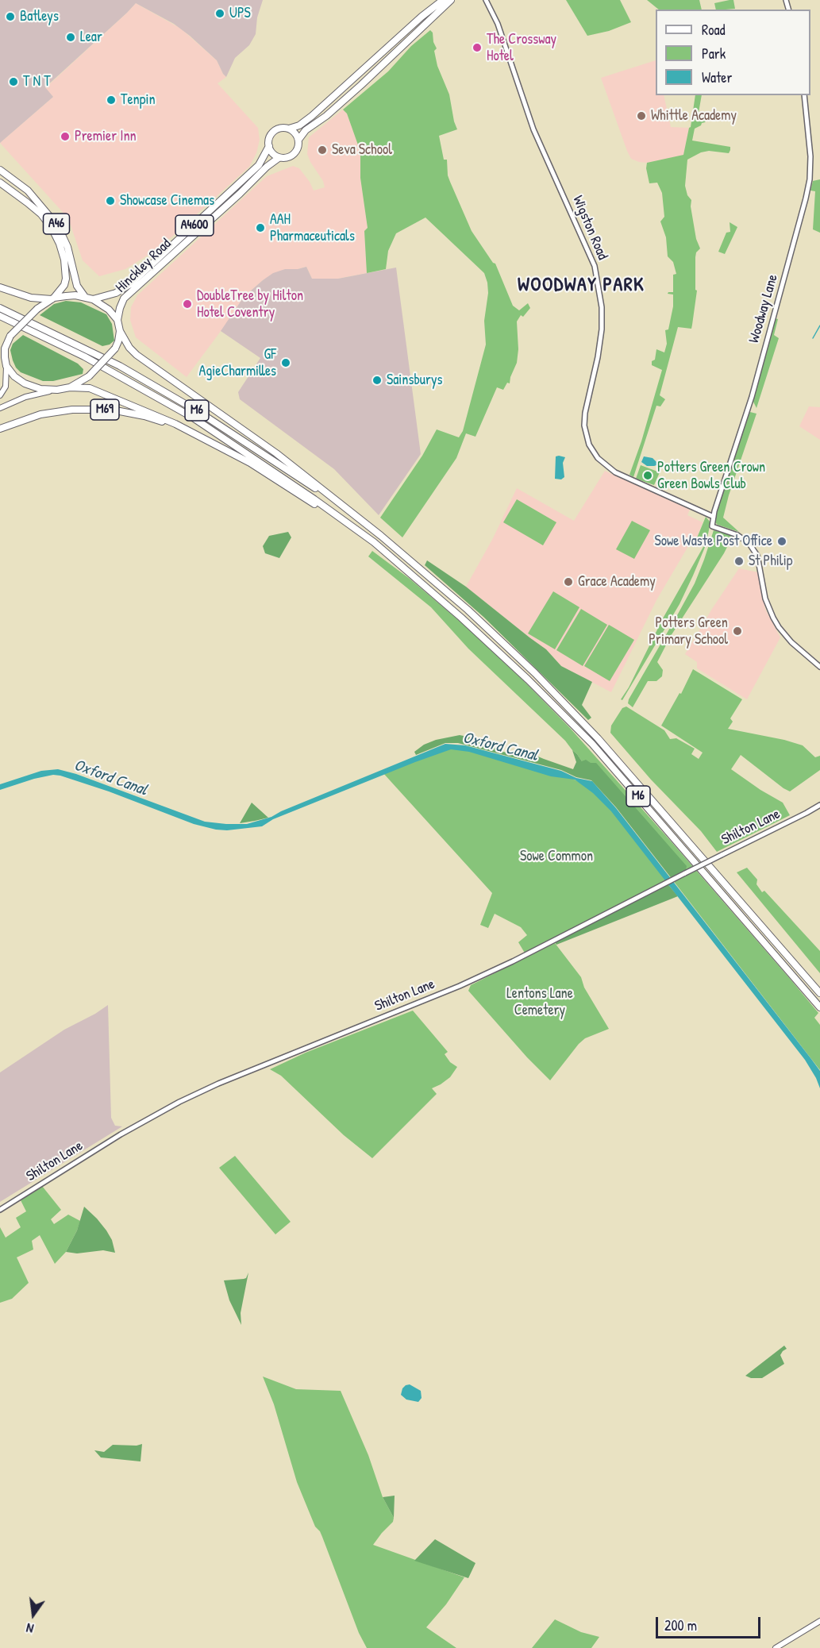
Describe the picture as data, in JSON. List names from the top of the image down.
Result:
{
  "streets": {
    "highway": [
      "A46",
      "A4600",
      "Hinckley Road",
      "M69",
      "M6"
    ],
    "street": ["Wigston Road", "Woodway Lane", "Shilton Lane"]
  },
  "crossings": [
    ["A46", "Hinckley Road"],
    ["Wigston Road", "Woodway Lane"]
  ],
  "districts": ["WOODWAY PARK"],
  "water": ["Oxford Canal"],
  "parks": ["Sowe Common", "Lentons Lane Cemetery"],
  "places": [
    "UPS",
    "Batleys",
    "Lear",
    "The Crossway Hotel",
    "T N T",
    "Tenpin",
    "Whittle Academy",
    "Premier Inn",
    "Seva School",
    "Showcase Cinemas",
    "AAH Pharmaceuticals",
    "DoubleTree by Hilton Hotel Coventry",
    "GF AgieCharmilles",
    "Sainsburys",
    "Potters Green Crown Green Bowls Club",
    "Sowe Waste Post Office",
    "St Philip",
    "Grace Academy",
    "Potters Green Primary School"
  ],
  "legend": ["Road", "Park", "Water"],
  "scale_bar": "200 m",
  "north": "bottom"
}
